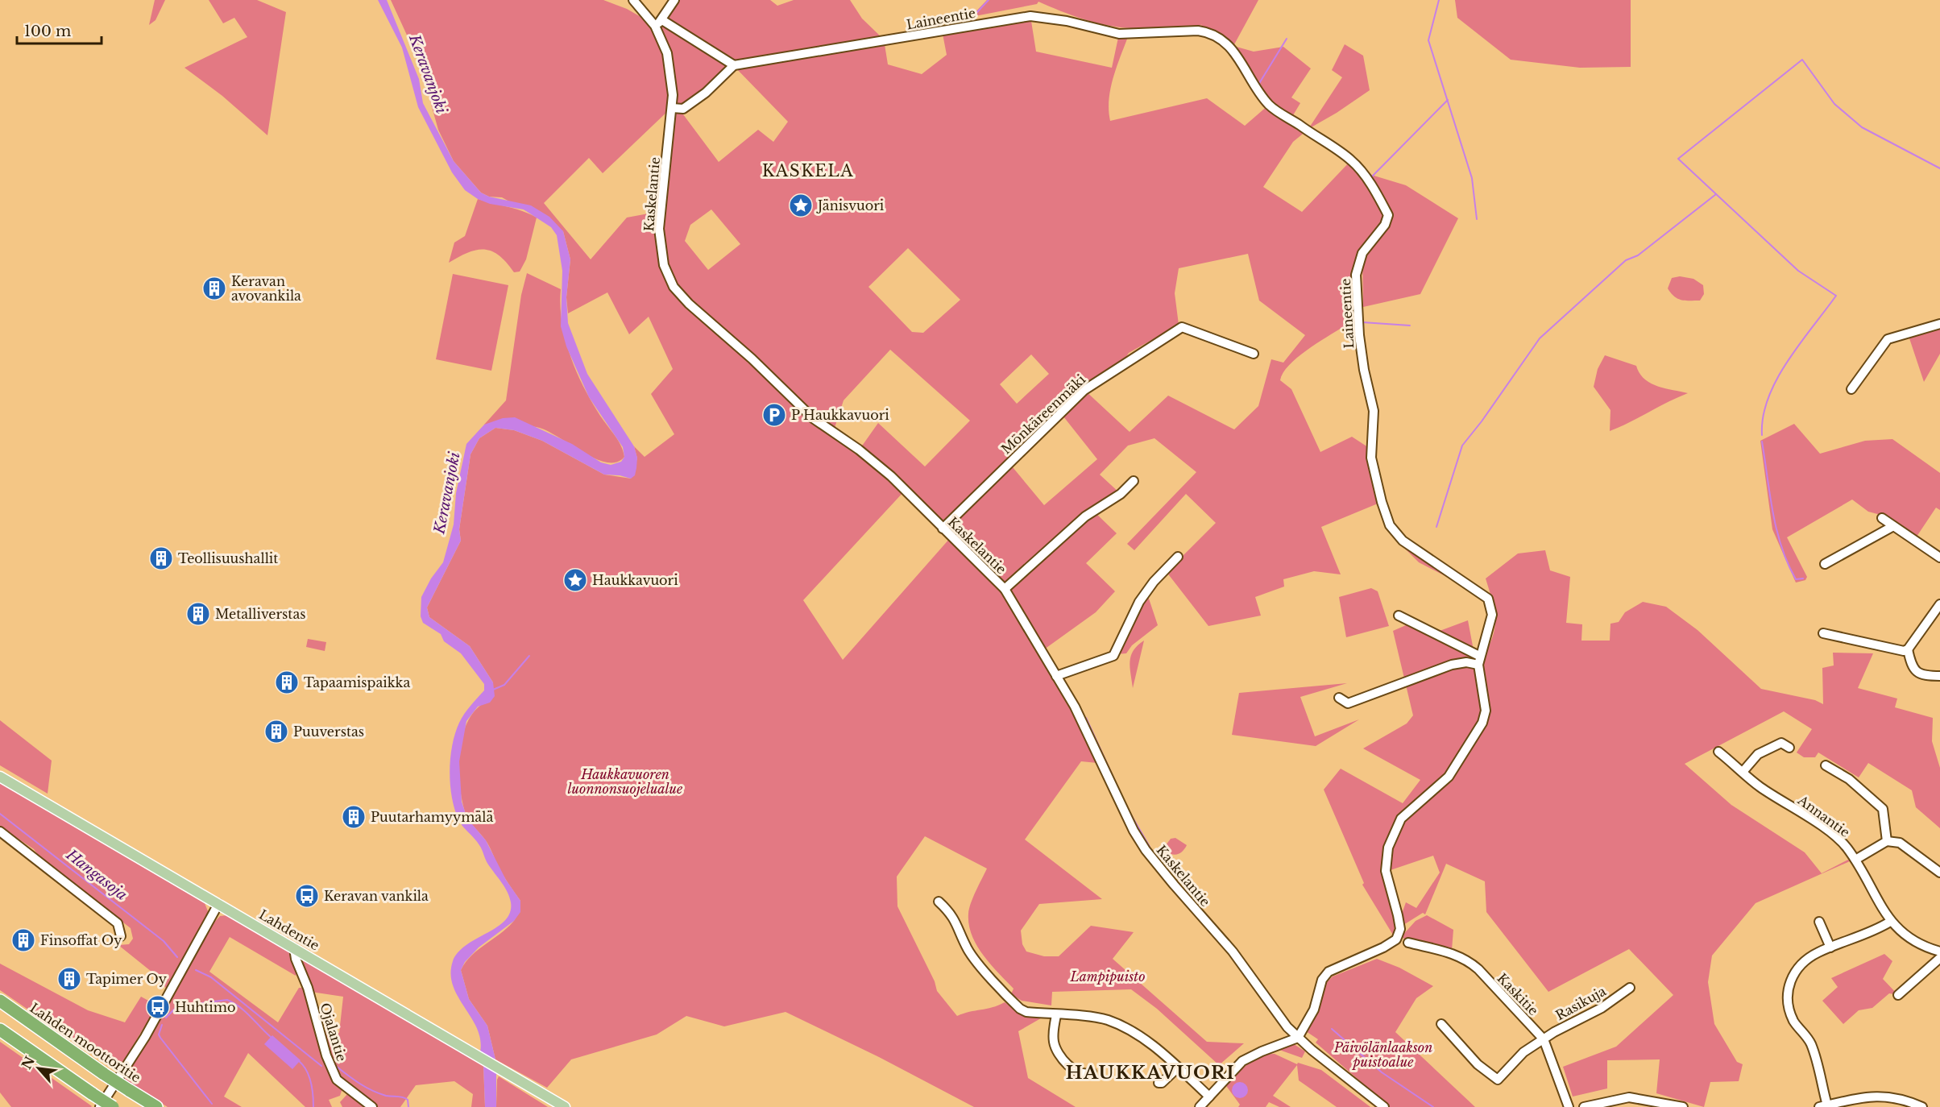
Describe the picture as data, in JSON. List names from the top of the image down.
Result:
{
  "streets": {
    "highway": ["Lahden moottoritie"],
    "main road": ["Lahdentie"],
    "street": [
      "Laineentie",
      "Kaskelantie",
      "Mönkäreenmäki",
      "Annantie",
      "Kaskitie",
      "Rasikuja",
      "Ojalantie"
    ]
  },
  "crossings": [
    ["Laineentie", "Kaskelantie"],
    ["Kaskelantie", "Mönkäreenmäki"],
    ["Lahdentie", "Ojalantie"],
    ["Kaskitie", "Rasikuja"]
  ],
  "districts": ["KASKELA", "HAUKKAVUORI"],
  "water": ["Keravanjoki", "Hangasoja"],
  "parks": ["Haukkavuoren luonnonsuojelualue", "Lampipuisto", "Päivölänlaakson puistoalue"],
  "places": {
    "place": ["Jänisvuori", "Haukkavuori"],
    "building": [
      "Keravan avovankila",
      "Teollisuushallit",
      "Metalliverstas",
      "Tapaamispaikka",
      "Puuverstas",
      "Puutarhamyymälä",
      "Finsoffat Oy",
      "Tapimer Oy"
    ],
    "parking": ["P Haukkavuori"],
    "bus stop": ["Keravan vankila", "Huhtimo"]
  },
  "scale_bar": "100 m",
  "north": "top left"
}
